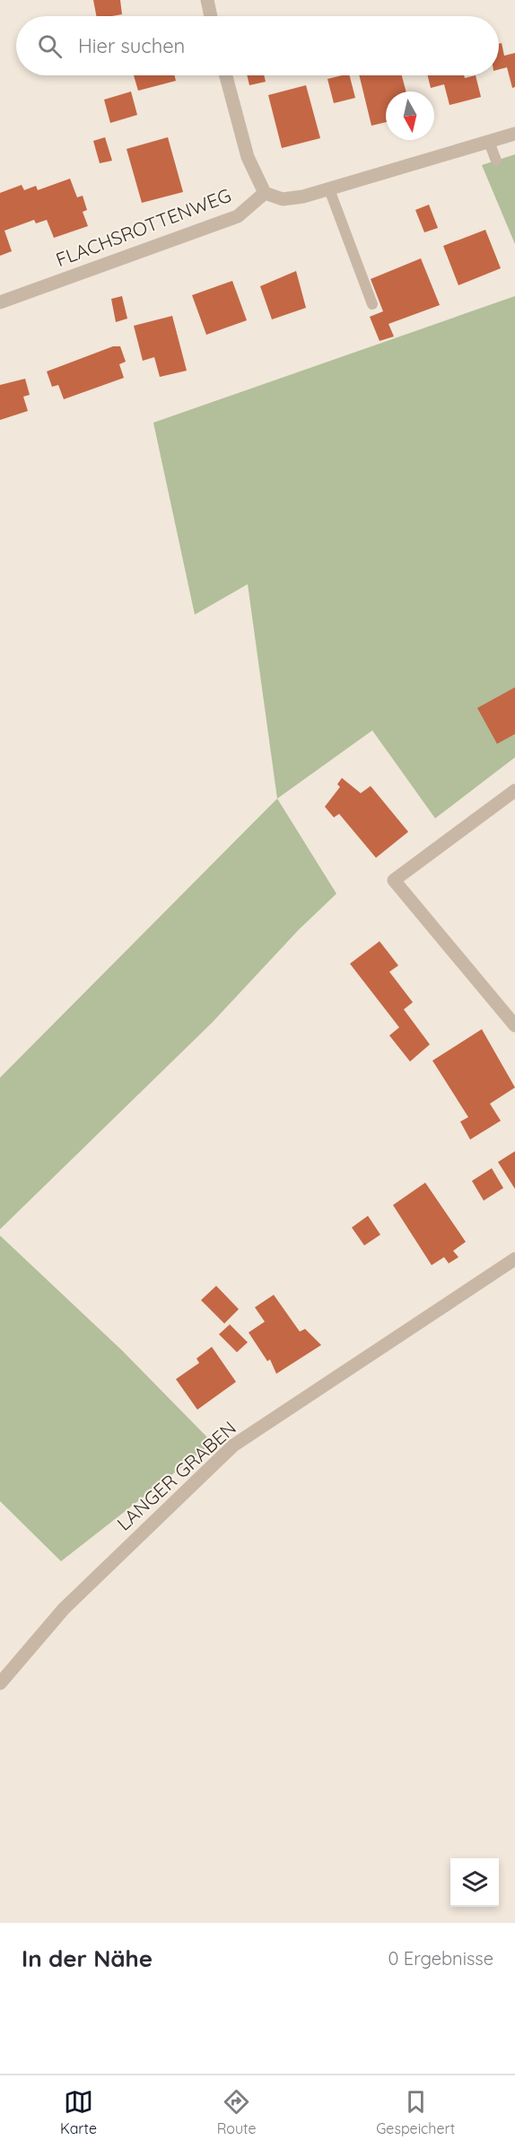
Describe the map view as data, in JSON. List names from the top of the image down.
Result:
{
  "streets": {
    "street": ["FLACHSROTTENWEG", "LANGER GRABEN"]
  },
  "north": "bottom",
  "page": {
    "search": "Hier suchen",
    "heading": ["In der Nähe", "0 Ergebnisse"],
    "nav": ["Karte", "Route", "Gespeichert"]
  }
}
